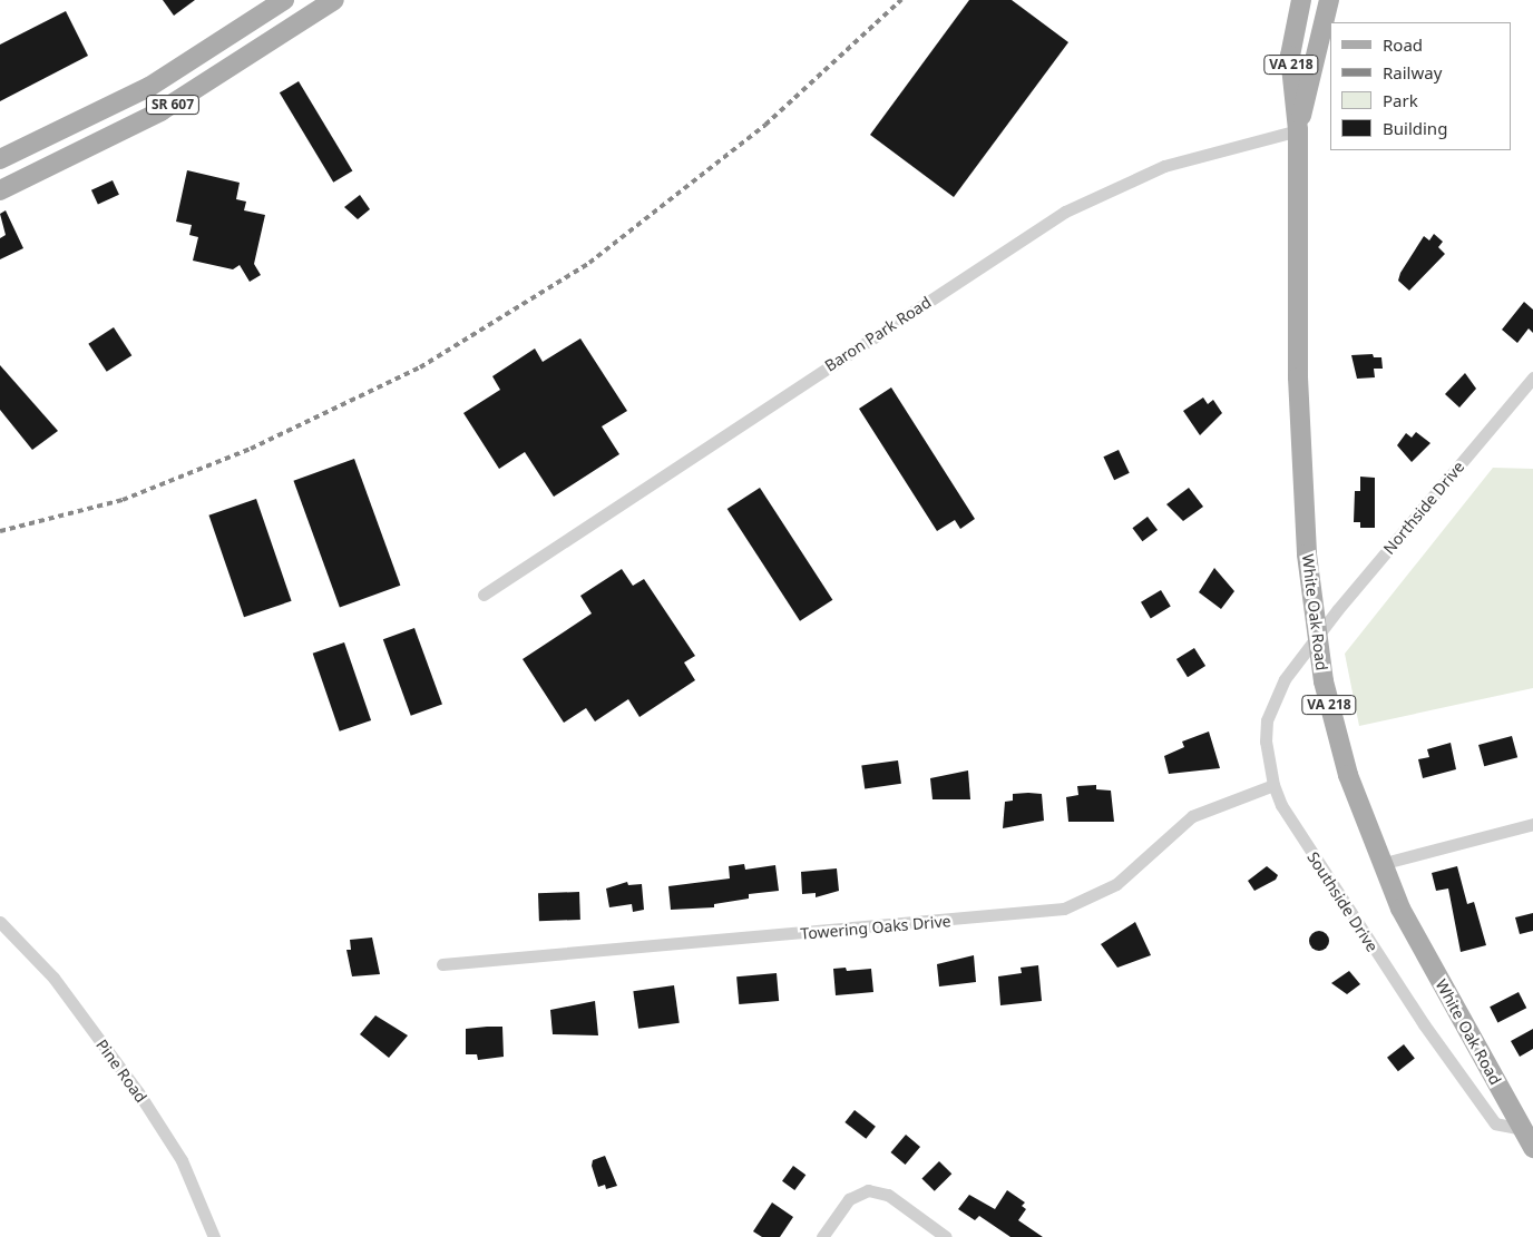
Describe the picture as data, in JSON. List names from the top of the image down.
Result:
{
  "streets": {
    "main road": ["VA 218", "SR 607", "White Oak Road"],
    "street": [
      "Baron Park Road",
      "Northside Drive",
      "Southside Drive",
      "Towering Oaks Drive",
      "Pine Road"
    ]
  },
  "crossings": [
    ["Baron Park Road", "White Oak Road"],
    ["Northside Drive", "White Oak Road"],
    ["Northside Drive", "Southside Drive"],
    ["White Oak Road", "Southside Drive"],
    ["Southside Drive", "Towering Oaks Drive"]
  ],
  "legend": [
    "Road",
    "Railway",
    "Park",
    "Building"
  ]
}
